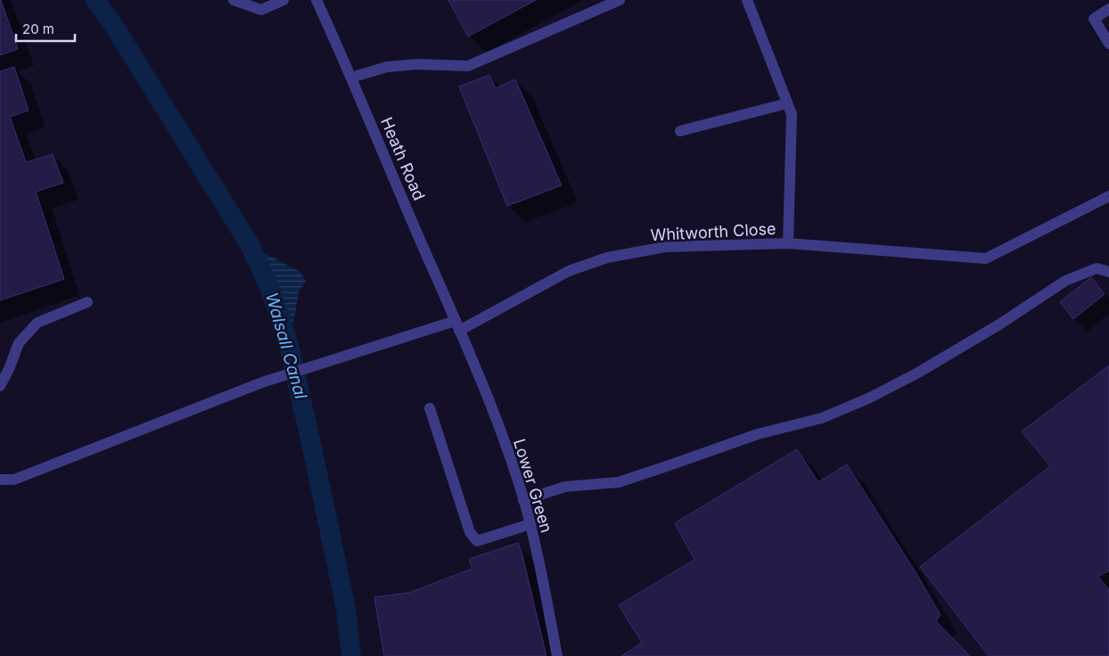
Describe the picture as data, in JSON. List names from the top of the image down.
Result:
{
  "streets": {
    "street": ["Heath Road", "Whitworth Close", "Lower Green"]
  },
  "crossings": [
    ["Heath Road", "Whitworth Close"],
    ["Heath Road", "Lower Green"],
    ["Whitworth Close", "Lower Green"]
  ],
  "water": ["Walsall Canal"],
  "scale_bar": "20 m"
}
